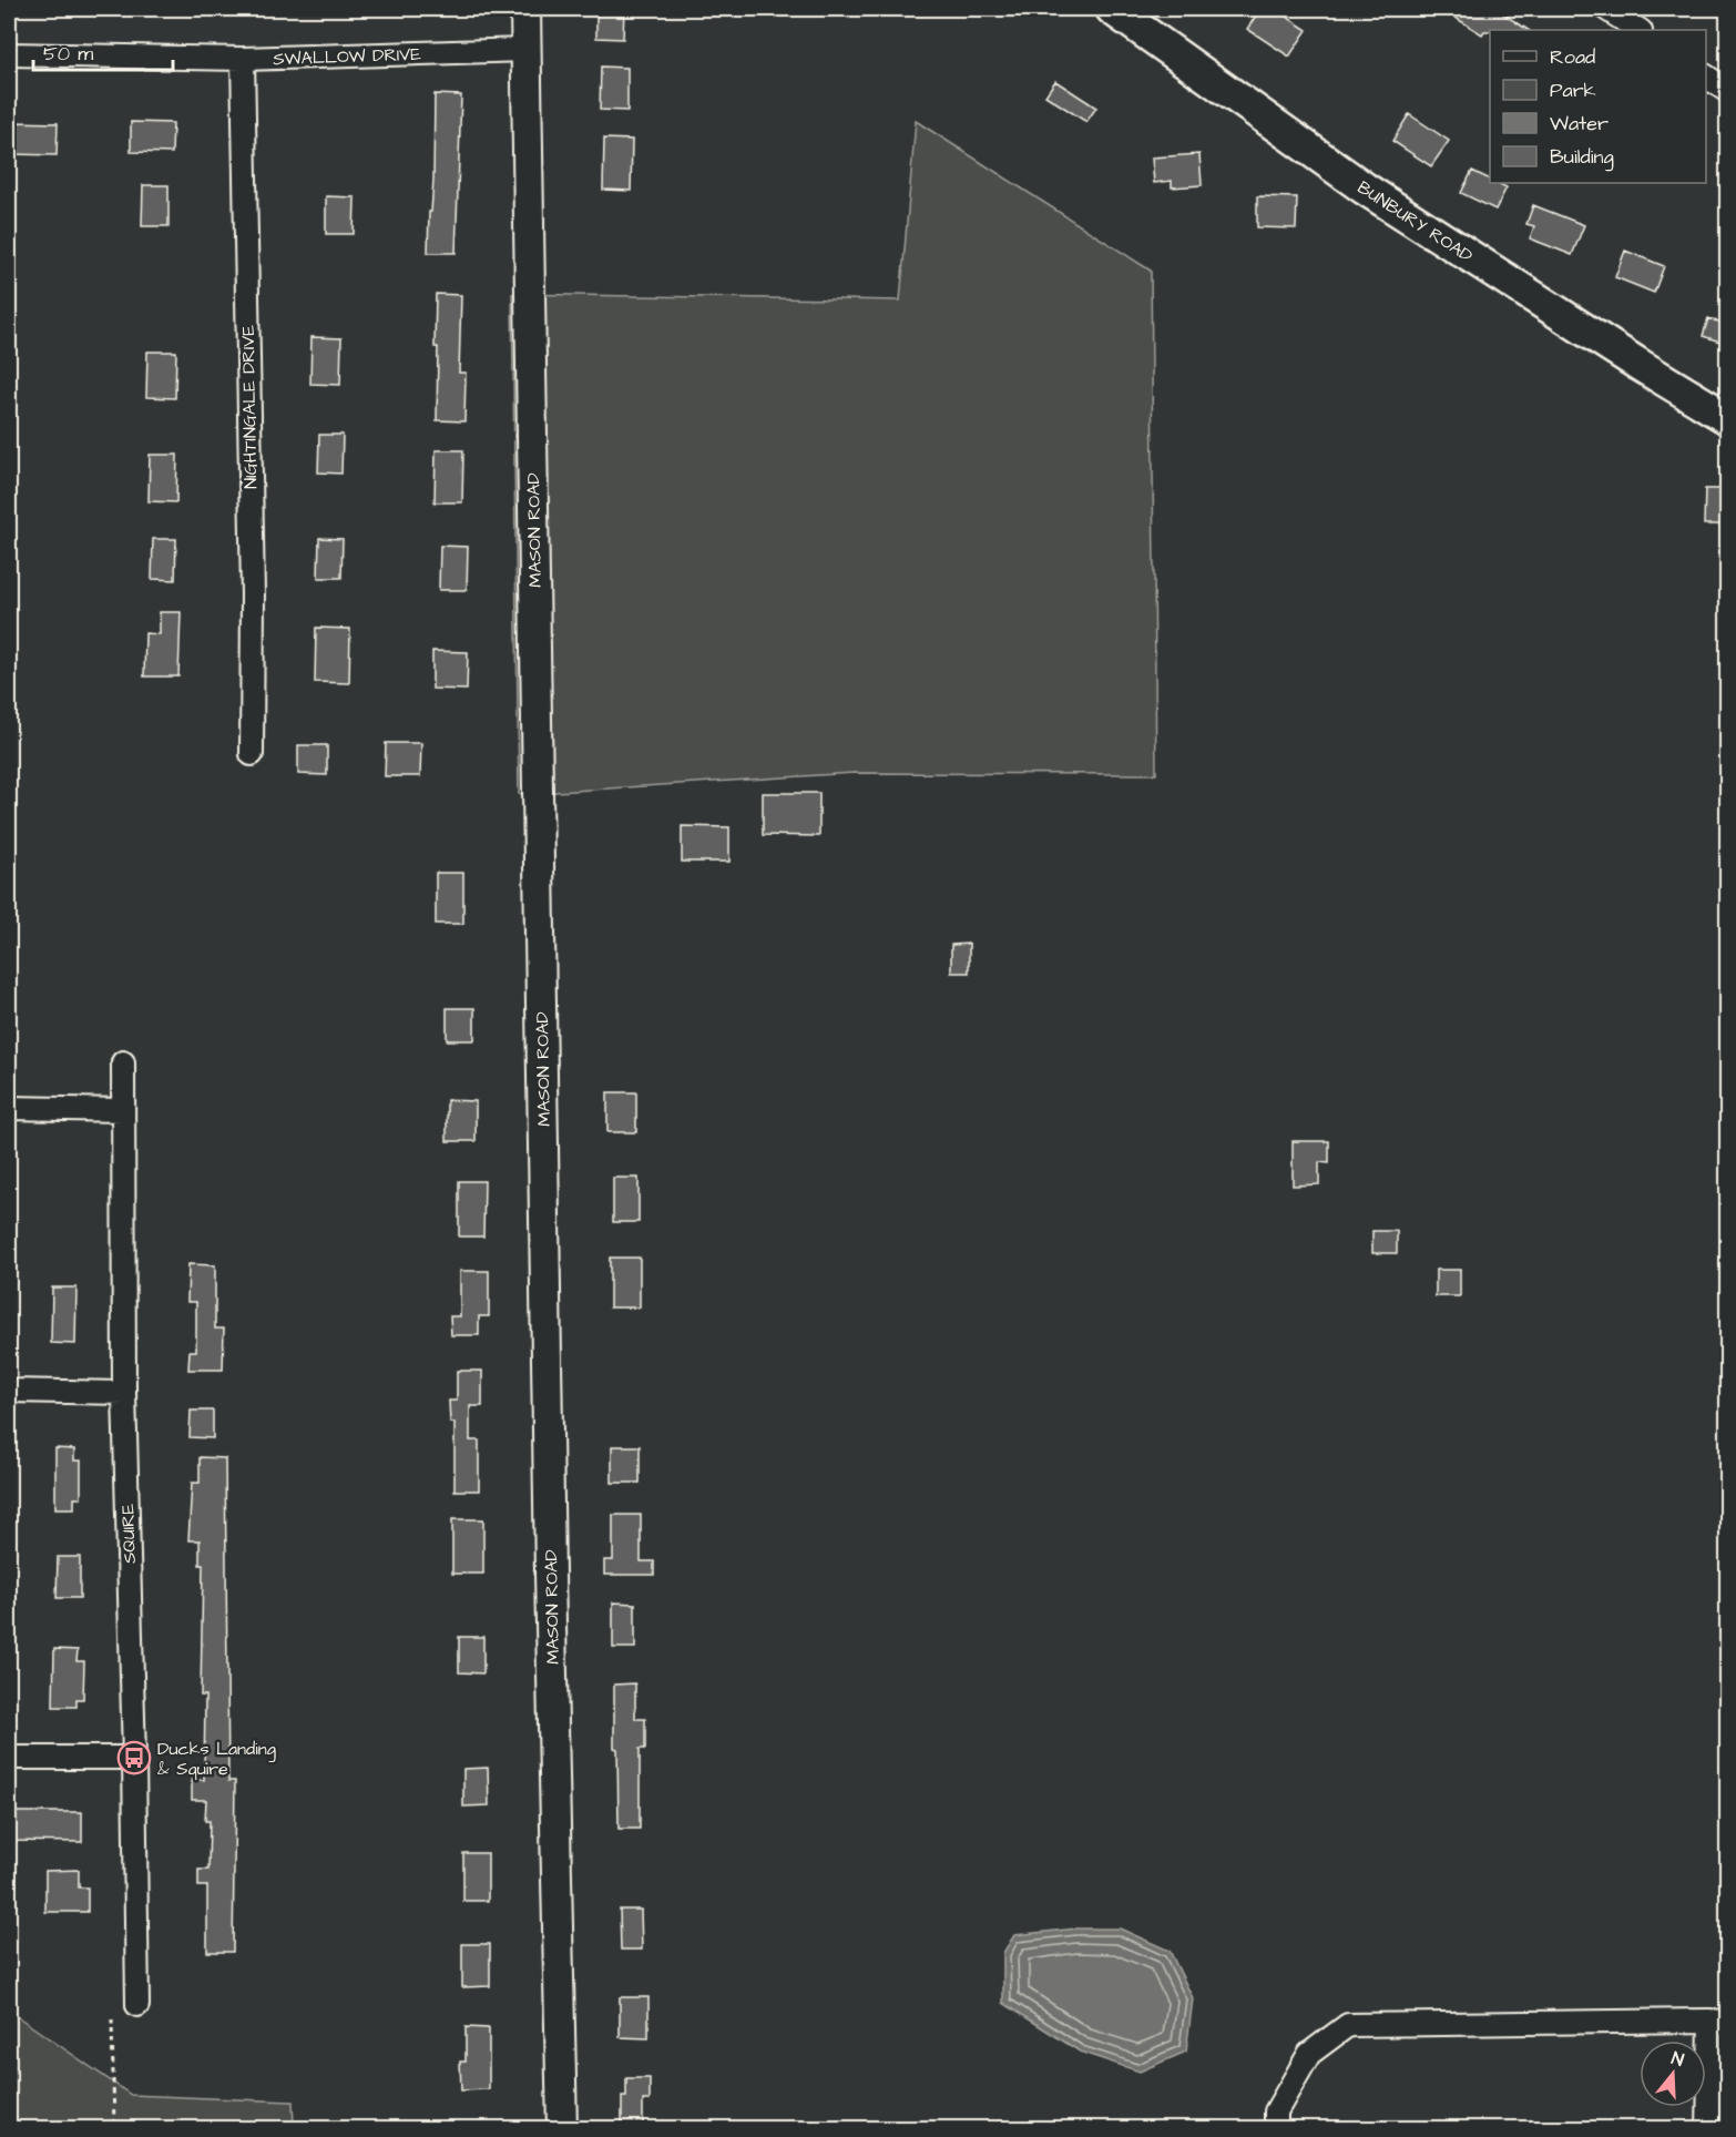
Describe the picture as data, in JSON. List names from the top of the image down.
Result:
{
  "streets": {
    "main road": ["BUNBURY ROAD"],
    "street": [
      "SWALLOW DRIVE",
      "NIGHTINGALE DRIVE",
      "MASON ROAD",
      "SQUIRE"
    ]
  },
  "crossings": [
    ["SWALLOW DRIVE", "NIGHTINGALE DRIVE"],
    ["SWALLOW DRIVE", "MASON ROAD"]
  ],
  "places": {
    "bus stop": ["Ducks Landing & Squire"]
  },
  "legend": [
    "Road",
    "Park",
    "Water",
    "Building"
  ],
  "scale_bar": "50 m",
  "north": "top"
}
